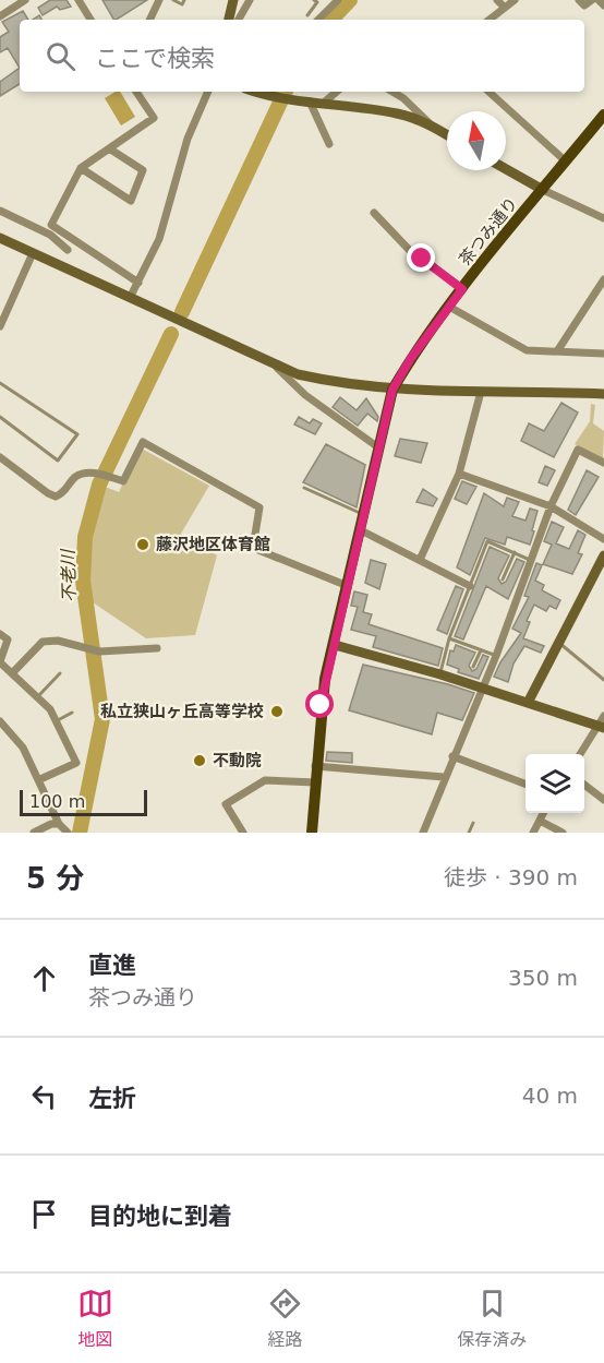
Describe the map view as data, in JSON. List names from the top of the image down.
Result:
{
  "streets": {
    "main road": ["茶つみ通り"]
  },
  "water": ["不老川"],
  "places": ["藤沢地区体育館", "私立狭山ヶ丘高等学校", "不動院"],
  "scale_bar": "100 m",
  "north": "top",
  "page": {
    "search": "ここで検索",
    "scale": "100 m",
    "heading": ["5 分", "徒歩 · 390 m"],
    "list": [
      ["直進", "茶つみ通り", "350 m"],
      ["左折", "40 m"],
      "目的地に到着"
    ],
    "nav": ["地図", "経路", "保存済み"]
  }
}
